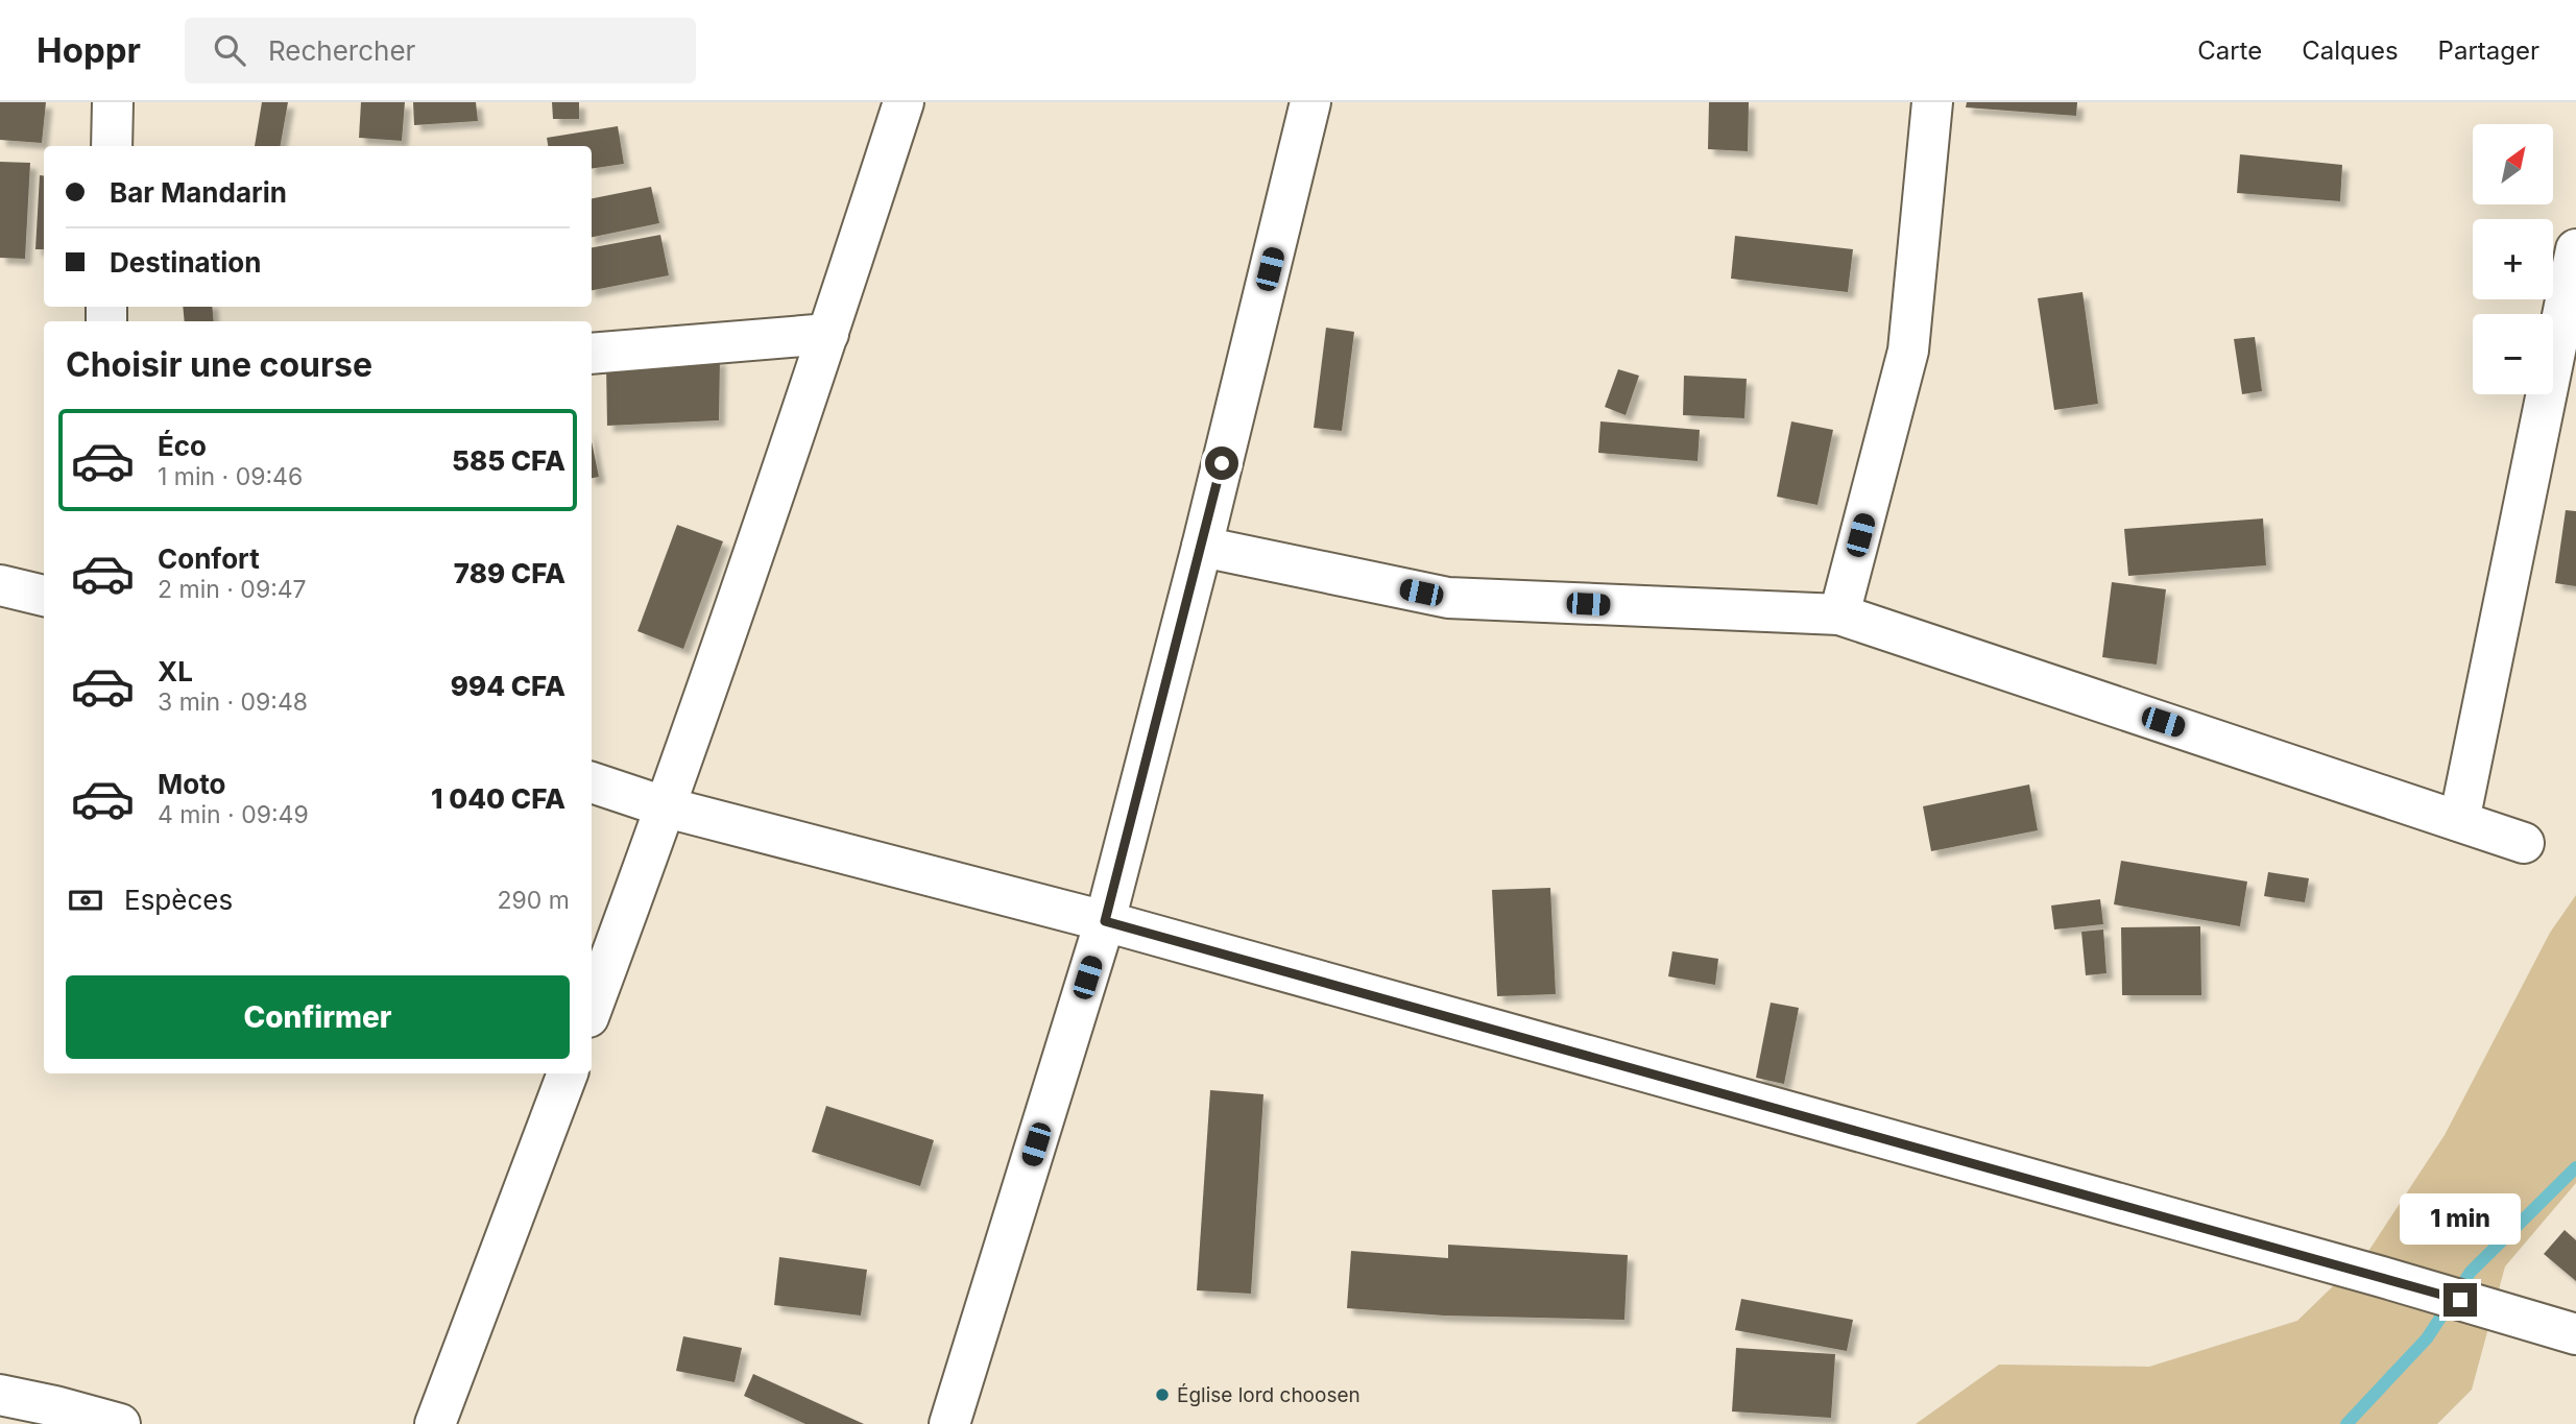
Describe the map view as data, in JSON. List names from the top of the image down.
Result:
{
  "places": ["Église lord choosen"],
  "north": "top right",
  "page": {
    "header": "Hoppr",
    "search": "Rechercher",
    "nav": ["Carte", "Calques", "Partager"],
    "map_buttons": ["+", "−"],
    "banner": ["Bar Mandarin", "Destination"],
    "heading": "Choisir une course",
    "list": [
      {
        "name": "Éco",
        "note": "1 min · 09:46",
        "value": "585 CFA"
      },
      {
        "name": "Confort",
        "note": "2 min · 09:47",
        "value": "789 CFA"
      },
      {
        "name": "XL",
        "note": "3 min · 09:48",
        "value": "994 CFA"
      },
      {
        "name": "Moto",
        "note": "4 min · 09:49",
        "value": "1 040 CFA"
      }
    ],
    "pay": ["Espèces", "290 m"],
    "buttons": "Confirmer",
    "bubble": "1 min"
  }
}
